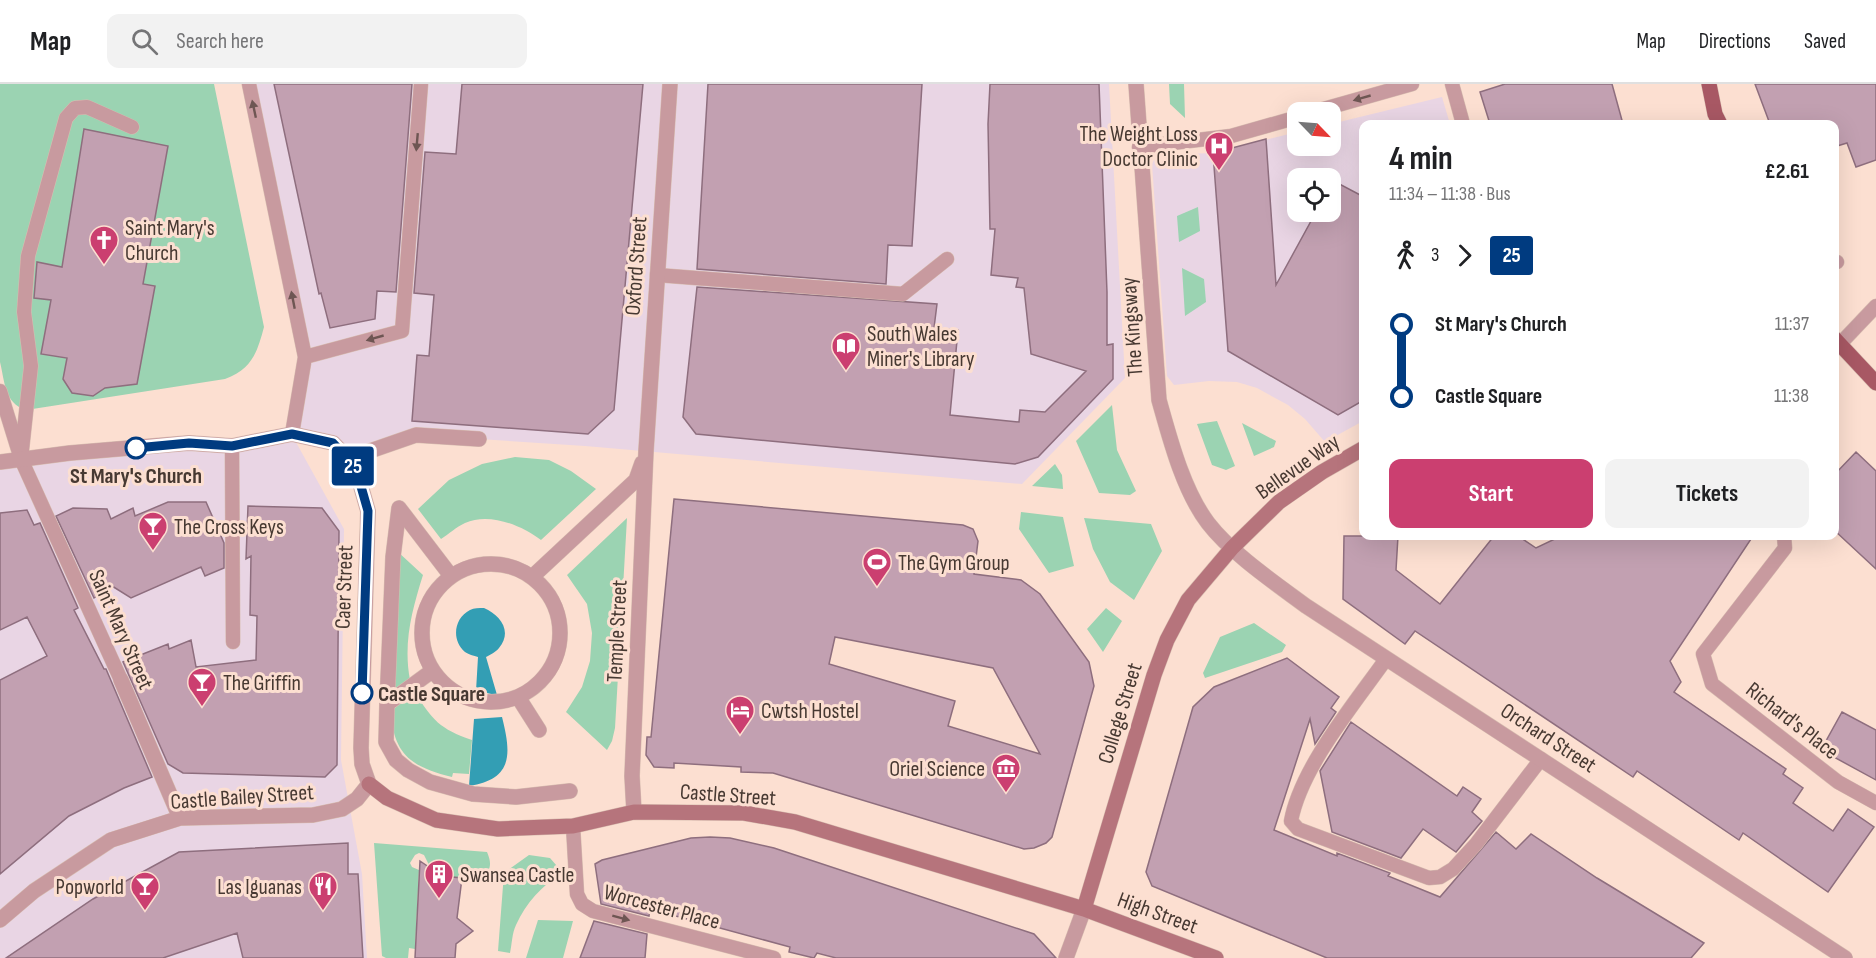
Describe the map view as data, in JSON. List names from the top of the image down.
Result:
{
  "streets": {
    "main road": [
      "Bellevue Way",
      "College Street",
      "Castle Street",
      "High Street"
    ],
    "street": [
      "Oxford Street",
      "The Kingsway",
      "Caer Street",
      "Saint Mary Street",
      "Temple Street",
      "Orchard Street",
      "Castle Bailey Street"
    ],
    "lane": ["Richard's Place", "Worcester Place"]
  },
  "crossings": [
    ["Oxford Street", "Temple Street"],
    ["The Kingsway", "Bellevue Way"],
    ["The Kingsway", "College Street"],
    ["The Kingsway", "Orchard Street"],
    ["Bellevue Way", "College Street"],
    ["Bellevue Way", "Orchard Street"],
    ["Caer Street", "Castle Street"],
    ["Caer Street", "Castle Bailey Street"],
    ["Saint Mary Street", "Castle Bailey Street"],
    ["Temple Street", "Castle Street"],
    ["College Street", "Orchard Street"],
    ["College Street", "Castle Street"],
    ["College Street", "High Street"],
    ["Castle Street", "Castle Bailey Street"],
    ["Castle Street", "Worcester Place"],
    ["Castle Street", "High Street"]
  ],
  "one_way": ["Worcester Place"],
  "places": {
    "hospital": ["The Weight Loss Doctor Clinic"],
    "church": ["Saint Mary's Church"],
    "library": ["South Wales Miner's Library"],
    "other": ["St Mary's Church", "Castle Square"],
    "bar": ["The Cross Keys", "The Griffin", "Popworld"],
    "sports": ["The Gym Group"],
    "hotel": ["Cwtsh Hostel"],
    "museum": ["Oriel Science"],
    "building": ["Swansea Castle"],
    "restaurant": ["Las Iguanas"]
  },
  "lines": ["bus line 25"],
  "north": "bottom right",
  "page": {
    "header": "Map",
    "search": "Search here",
    "nav": ["Map", "Directions", "Saved"],
    "on_map": "25",
    "heading": ["4 min", "11:34 – 11:38 · Bus", "£2.61"],
    "legs": ["3", "25"],
    "list": [
      {
        "name": "St Mary's Church",
        "value": "11:37"
      },
      {
        "name": "Castle Square",
        "value": "11:38"
      }
    ],
    "buttons": ["Start", "Tickets"]
  }
}
